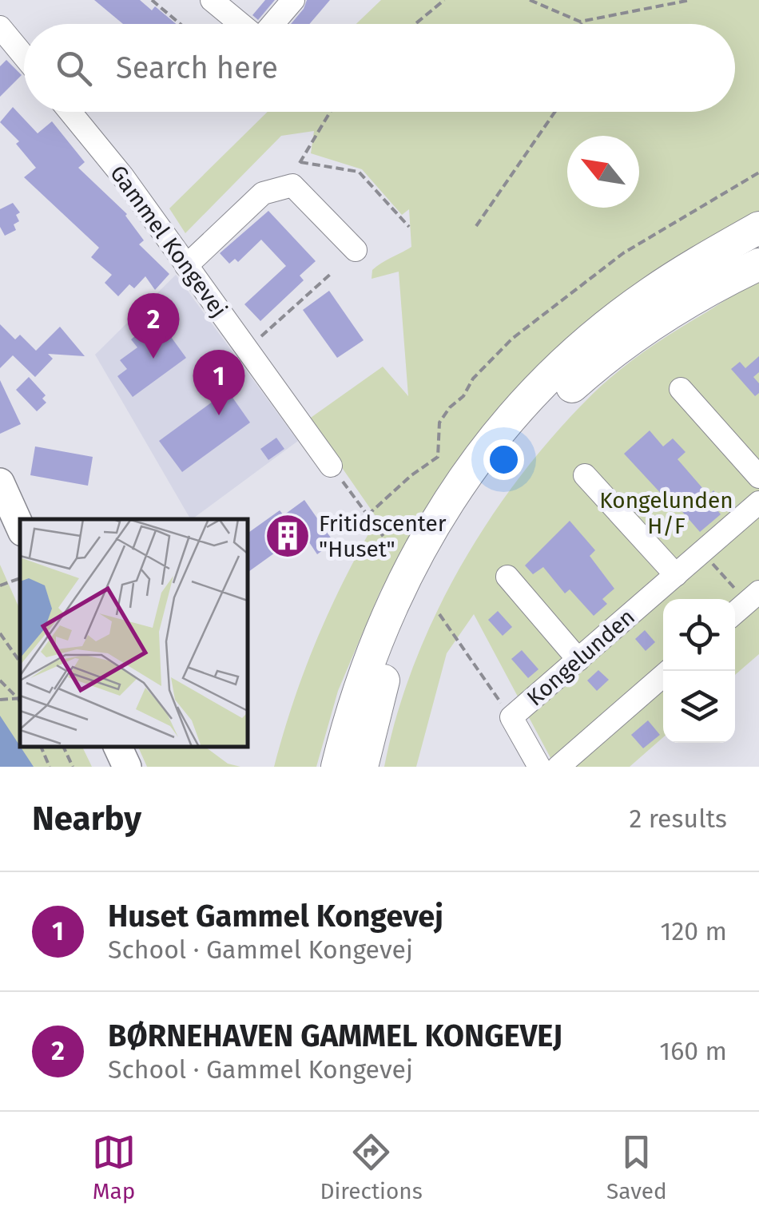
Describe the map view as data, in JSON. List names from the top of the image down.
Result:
{
  "streets": {
    "street": ["Gammel Kongevej", "Kongelunden"]
  },
  "parks": ["Kongelunden H/F"],
  "places": {
    "building": ["Fritidscenter \"Huset\""]
  },
  "north": "top left",
  "page": {
    "search": "Search here",
    "pins": ["2", "1"],
    "heading": ["Nearby", "2 results"],
    "list": [
      {
        "mark": "1",
        "name": "Huset Gammel Kongevej",
        "note": "School · Gammel Kongevej",
        "value": "120 m"
      },
      {
        "mark": "2",
        "name": "BØRNEHAVEN GAMMEL KONGEVEJ",
        "note": "School · Gammel Kongevej",
        "value": "160 m"
      }
    ],
    "nav": ["Map", "Directions", "Saved"]
  }
}
